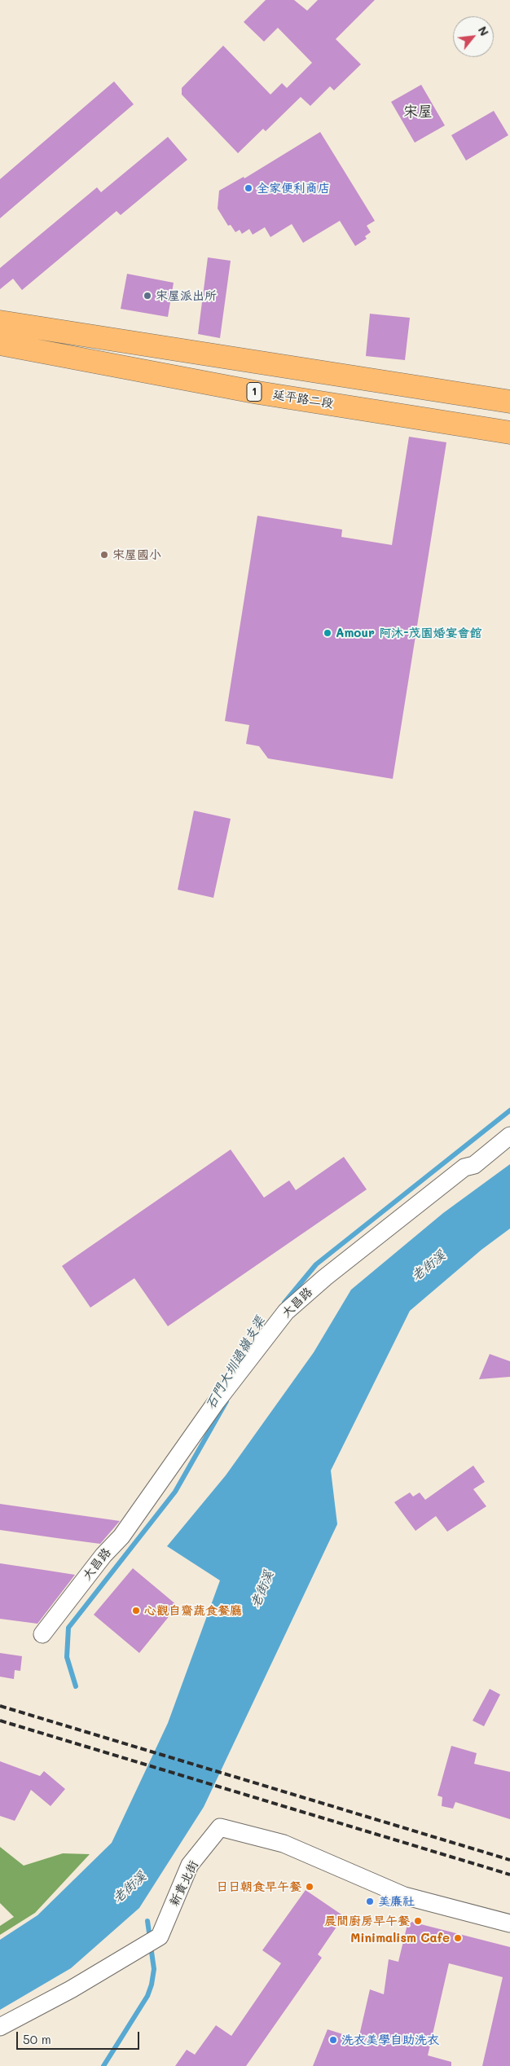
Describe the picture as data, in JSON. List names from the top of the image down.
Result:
{
  "streets": {
    "main road": ["1", "延平路二段"],
    "street": ["大昌路", "新貴北街"]
  },
  "districts": ["宋屋"],
  "water": ["老街溪", "石門大圳過嶺支渠"],
  "places": [
    "全家便利商店",
    "宋屋派出所",
    "宋屋國小",
    "Amour 阿沐-茂園婚宴會館",
    "心觀自齋蔬食餐廳",
    "日日朝食早午餐",
    "美廉社",
    "晨間廚房早午餐",
    "Minimalism Cafe",
    "洗衣美學自助洗衣"
  ],
  "scale_bar": "50 m",
  "north": "top right"
}
